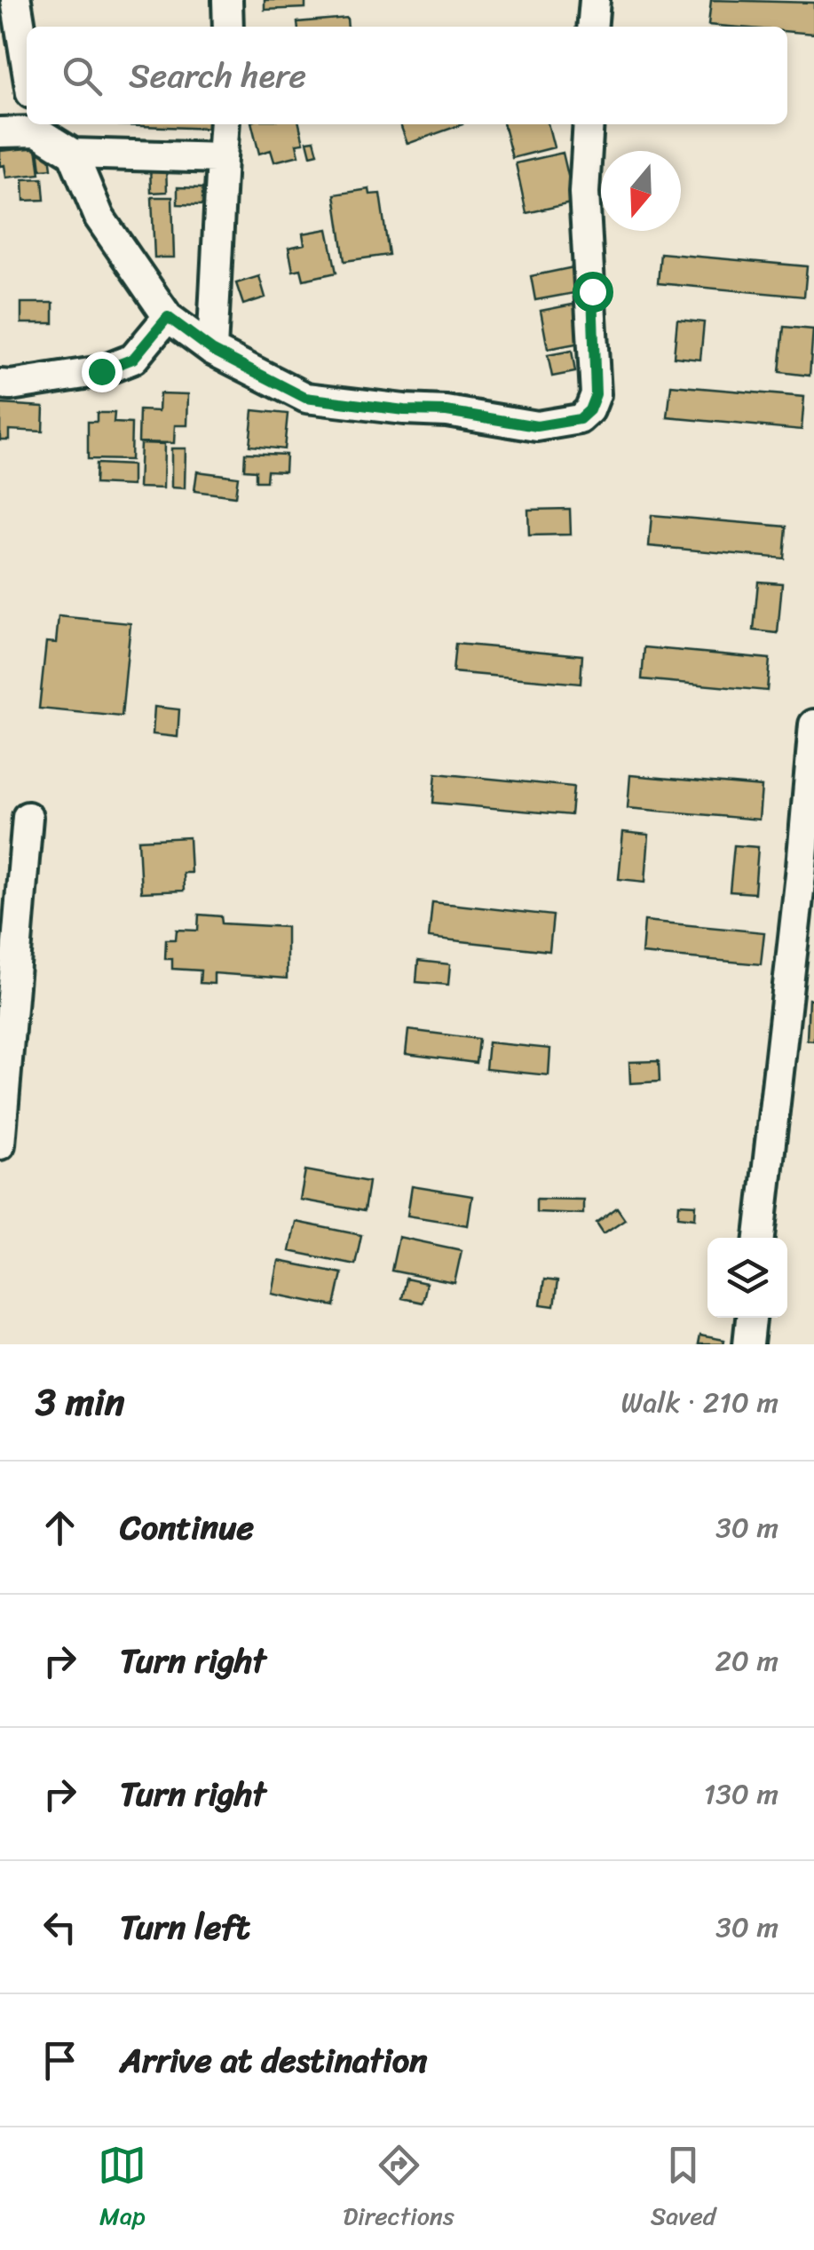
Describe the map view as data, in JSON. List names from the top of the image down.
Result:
{
  "north": "bottom",
  "page": {
    "search": "Search here",
    "heading": ["3 min", "Walk · 210 m"],
    "list": [
      ["Continue", "30 m"],
      ["Turn right", "20 m"],
      ["Turn right", "130 m"],
      ["Turn left", "30 m"],
      "Arrive at destination"
    ],
    "nav": ["Map", "Directions", "Saved"]
  }
}
